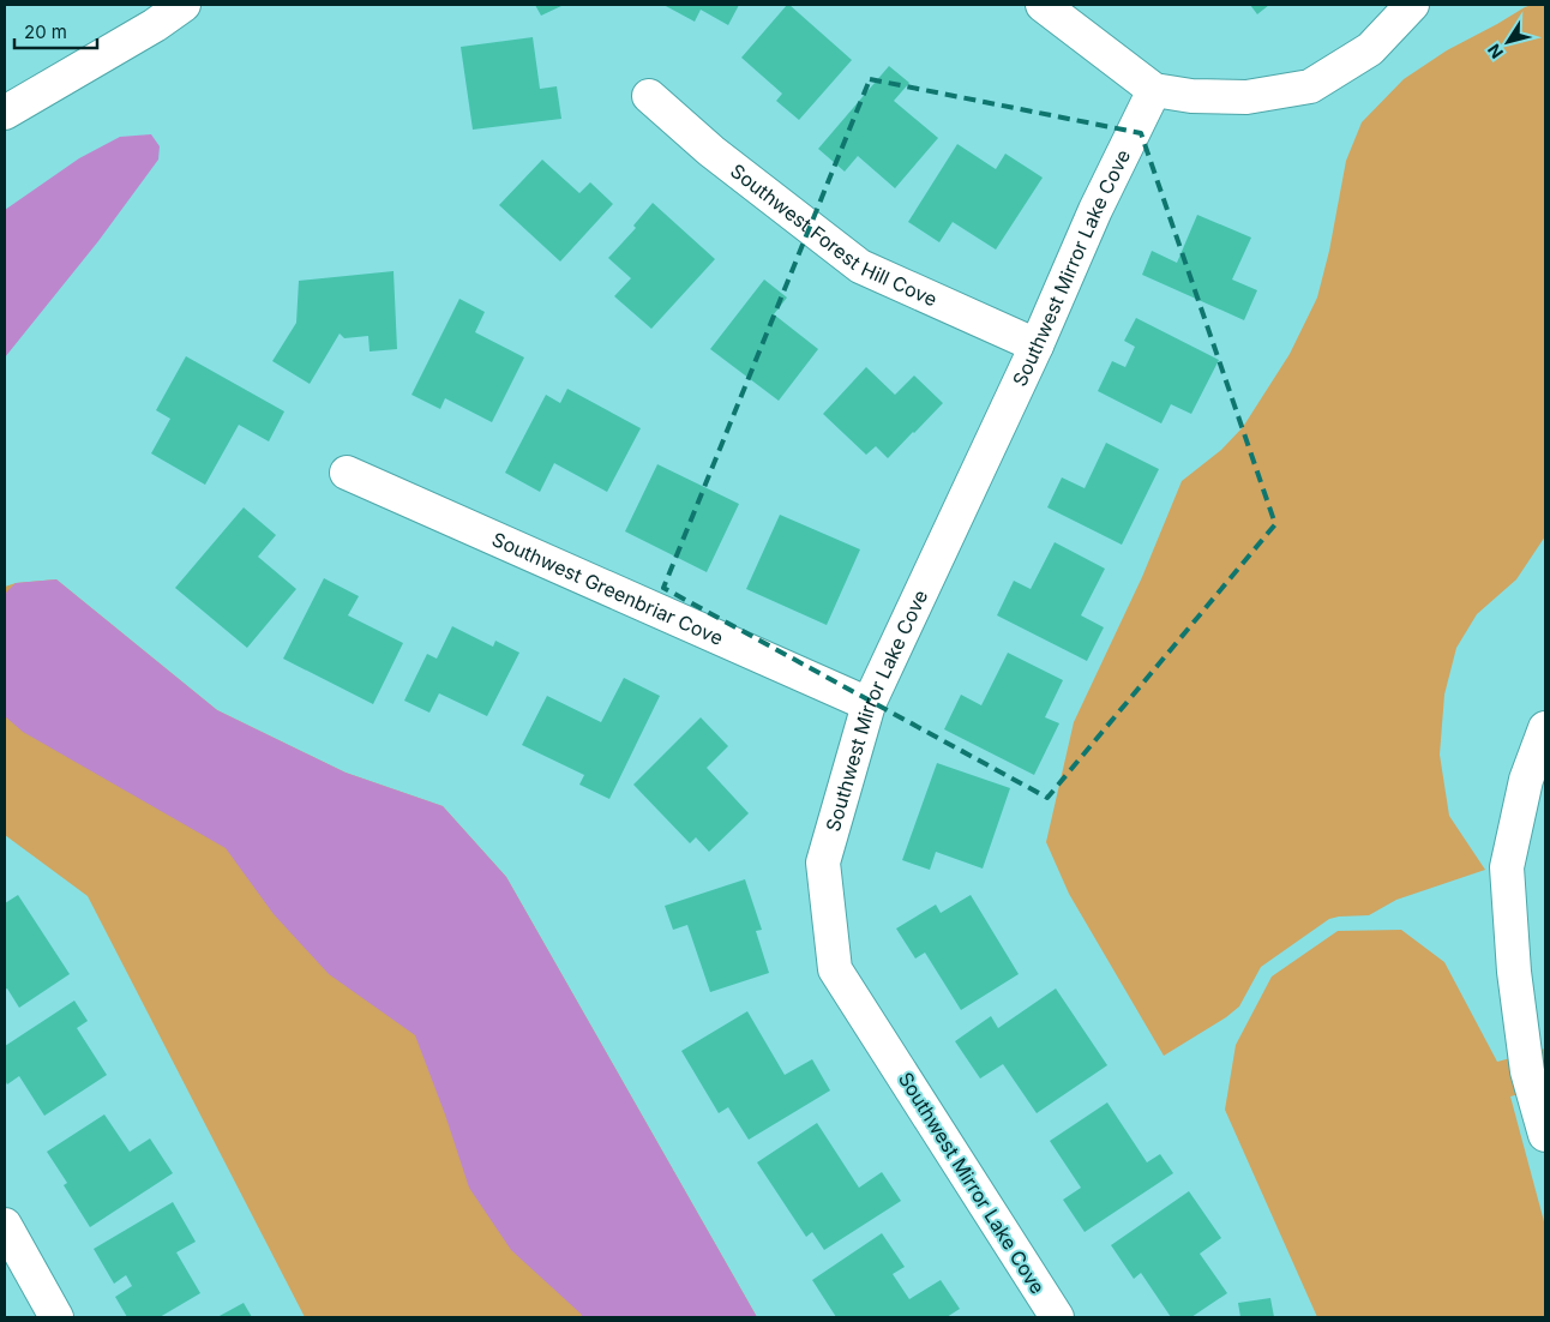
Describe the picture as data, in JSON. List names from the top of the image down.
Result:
{
  "streets": {
    "street": ["Southwest Forest Hill Cove", "Southwest Mirror Lake Cove", "Southwest Greenbriar Cove"]
  },
  "crossings": [
    ["Southwest Forest Hill Cove", "Southwest Mirror Lake Cove"],
    ["Southwest Mirror Lake Cove", "Southwest Greenbriar Cove"]
  ],
  "scale_bar": "20 m",
  "north": "bottom left"
}
